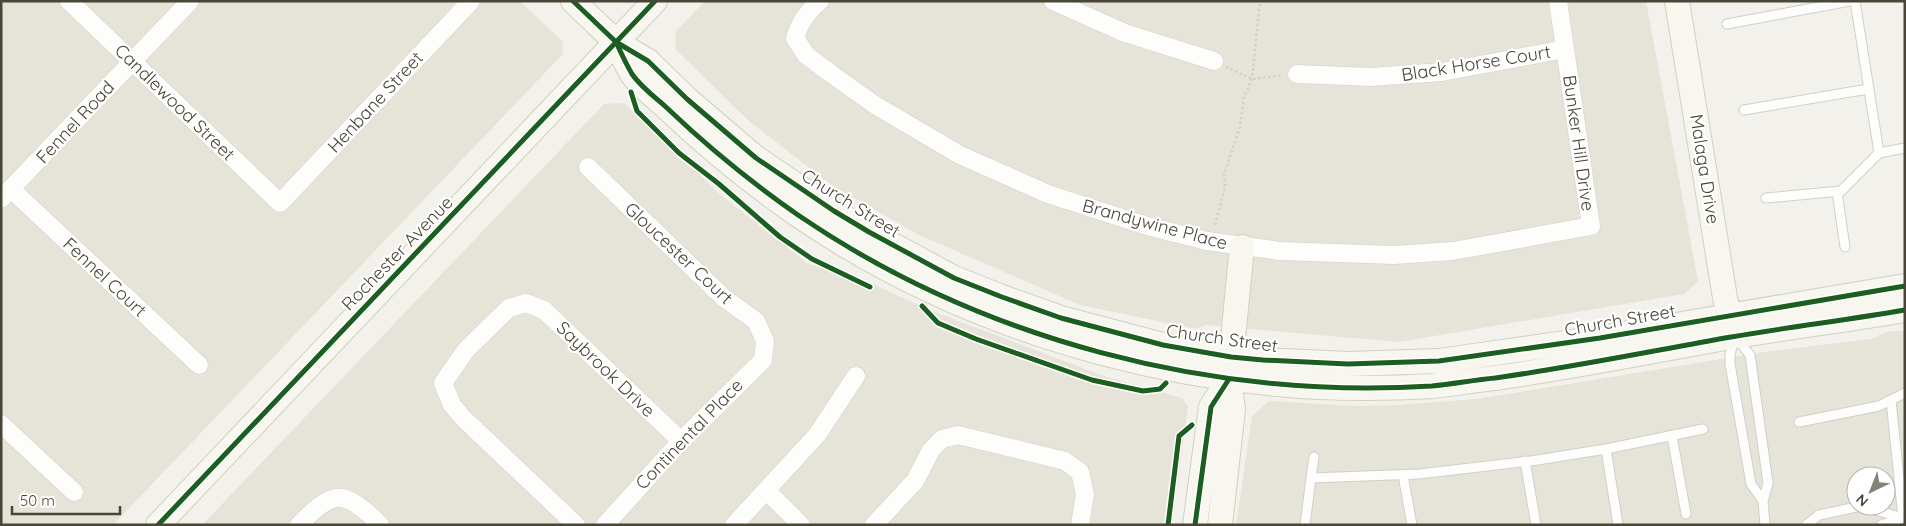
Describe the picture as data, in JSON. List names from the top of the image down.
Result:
{
  "streets": {
    "main road": ["Malaga Drive", "Church Street", "Rochester Avenue"],
    "street": [
      "Black Horse Court",
      "Candlewood Street",
      "Henbane Street",
      "Fennel Road",
      "Bunker Hill Drive",
      "Brandywine Place",
      "Gloucester Court",
      "Fennel Court",
      "Saybrook Drive",
      "Continental Place"
    ]
  },
  "crossings": [
    ["Black Horse Court", "Bunker Hill Drive"],
    ["Candlewood Street", "Henbane Street"],
    ["Candlewood Street", "Fennel Road"],
    ["Fennel Road", "Fennel Court"],
    ["Bunker Hill Drive", "Brandywine Place"],
    ["Malaga Drive", "Church Street"],
    ["Church Street", "Rochester Avenue"],
    ["Gloucester Court", "Continental Place"],
    ["Saybrook Drive", "Continental Place"]
  ],
  "scale_bar": "50 m",
  "north": "bottom left"
}
